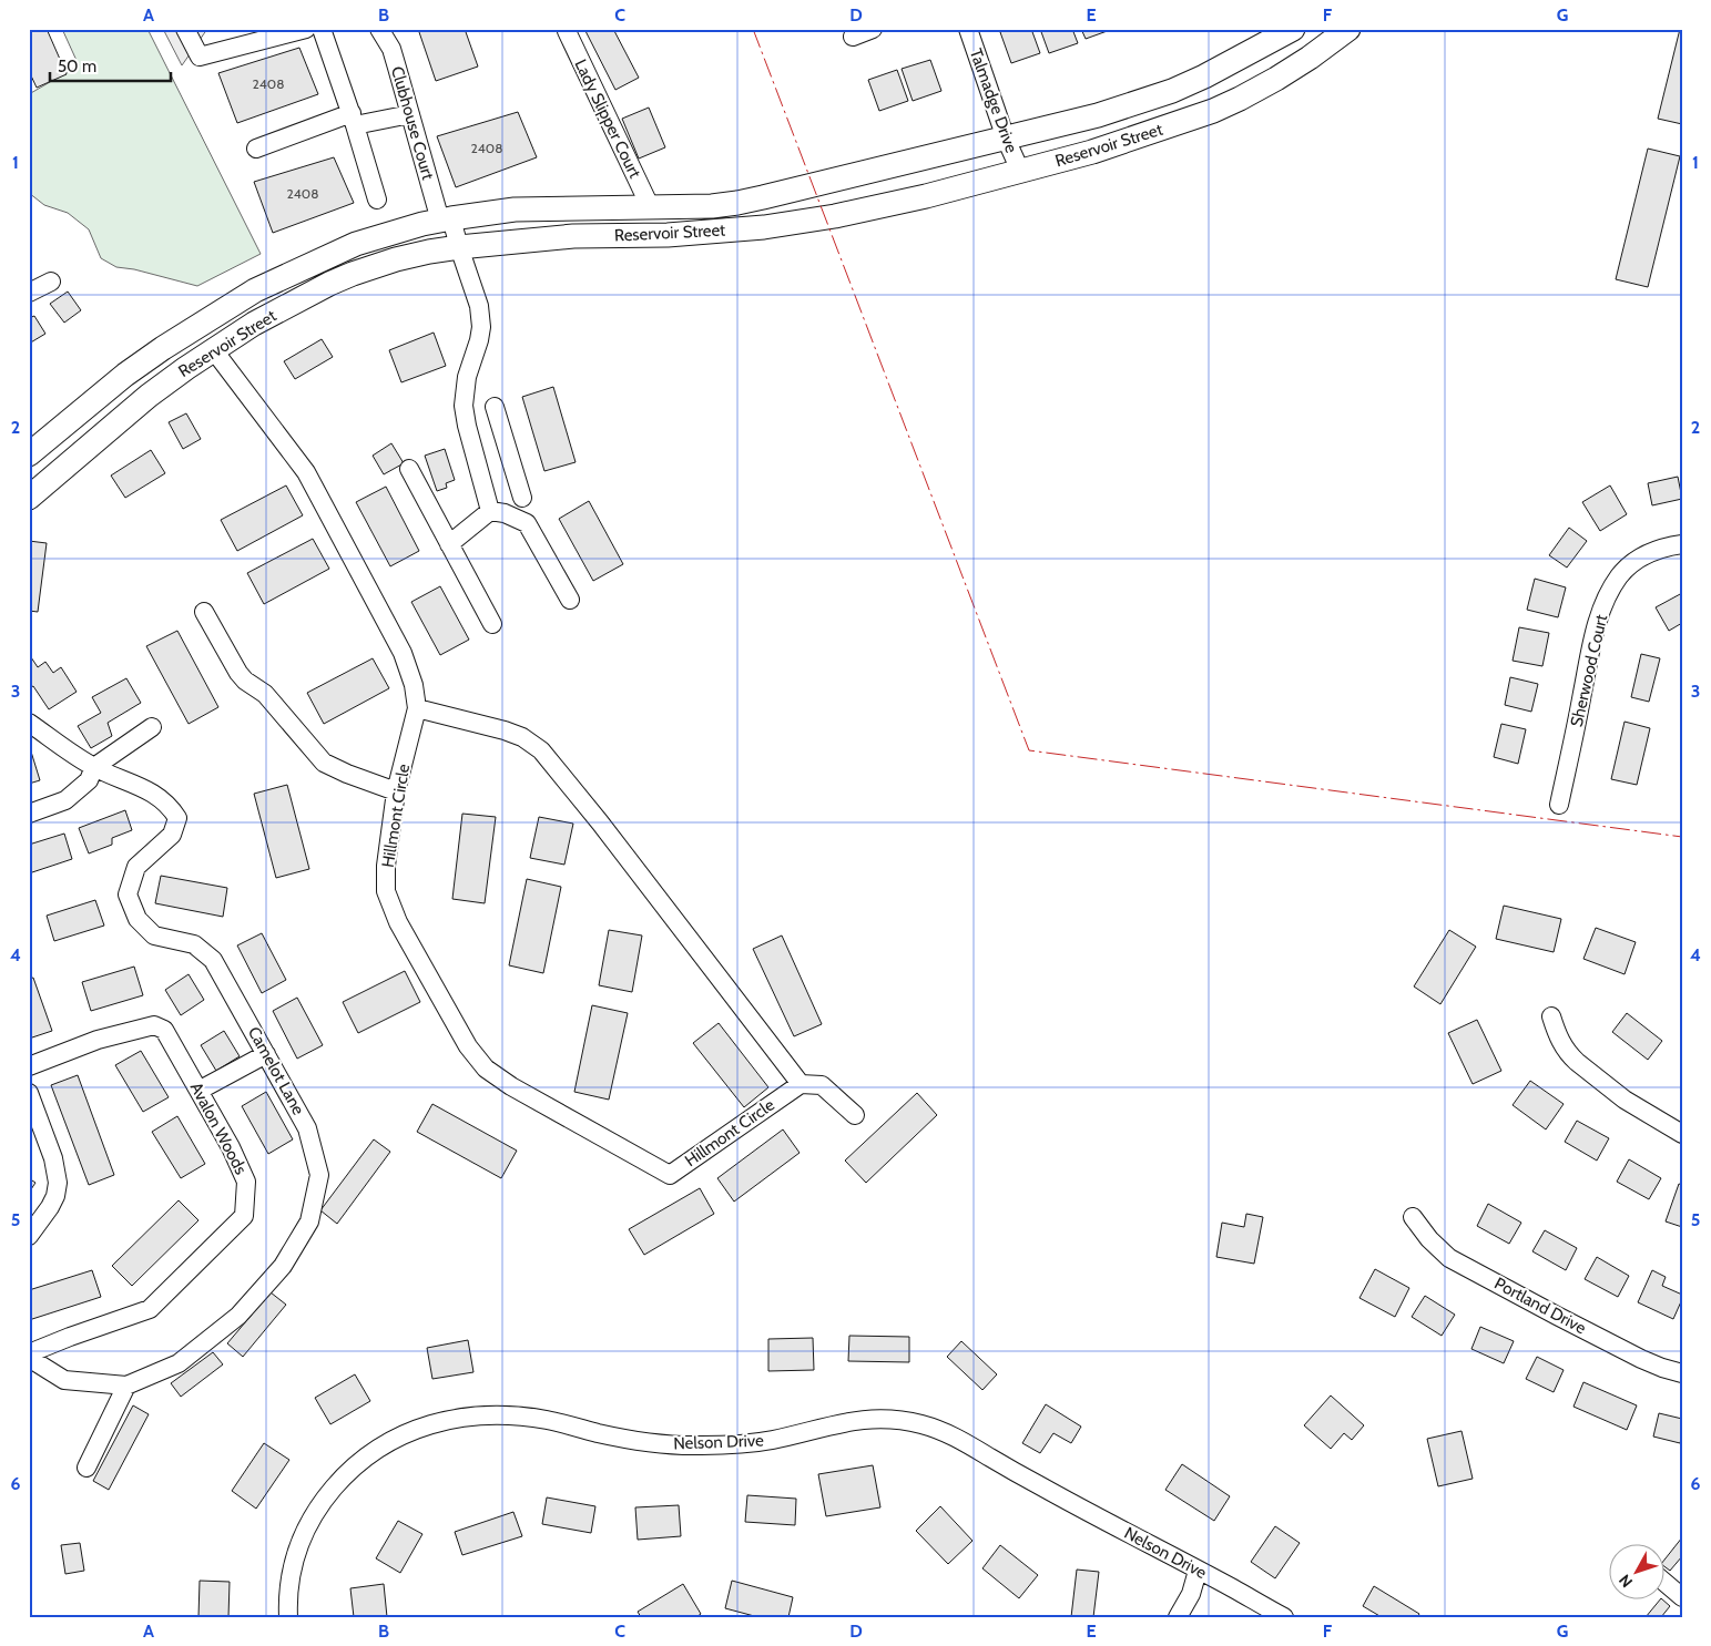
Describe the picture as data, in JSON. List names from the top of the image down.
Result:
{
  "streets": {
    "main road": ["Reservoir Street"],
    "street": [
      "Talmadge Drive",
      "Lady Slipper Court",
      "Clubhouse Court",
      "Sherwood Court",
      "Hillmont Circle",
      "Camelot Lane",
      "Avalon Woods",
      "Portland Drive",
      "Nelson Drive"
    ]
  },
  "crossings": [
    ["Talmadge Drive", "Reservoir Street"],
    ["Lady Slipper Court", "Reservoir Street"],
    ["Clubhouse Court", "Reservoir Street"],
    ["Reservoir Street", "Hillmont Circle"]
  ],
  "house_numbers": ["2408", "2408", "2408"],
  "scale_bar": "50 m",
  "north": "bottom left",
  "grid": {
    "columns": [
      "A",
      "B",
      "C",
      "D",
      "E",
      "F",
      "G"
    ],
    "rows": [
      "1",
      "2",
      "3",
      "4",
      "5",
      "6"
    ]
  }
}
